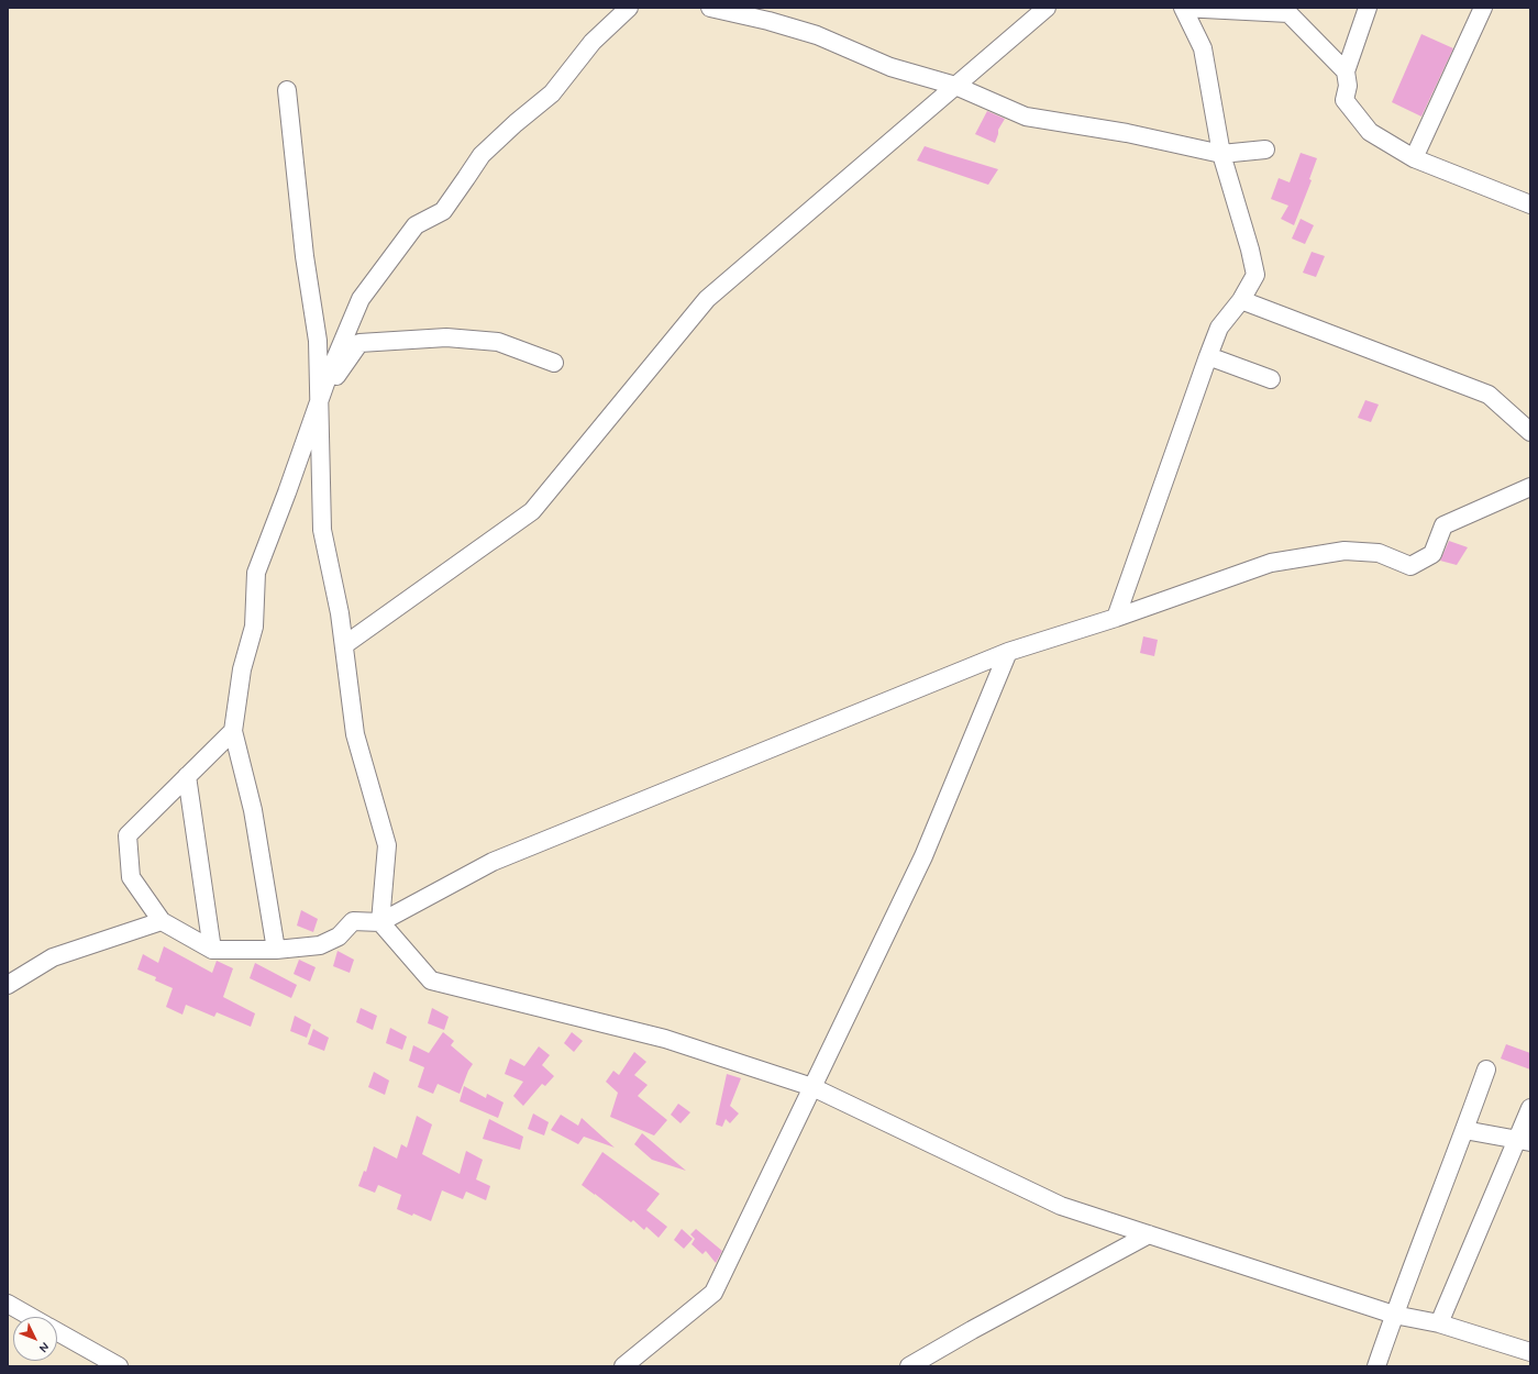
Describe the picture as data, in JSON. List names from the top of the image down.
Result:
{
  "north": "bottom right"
}
